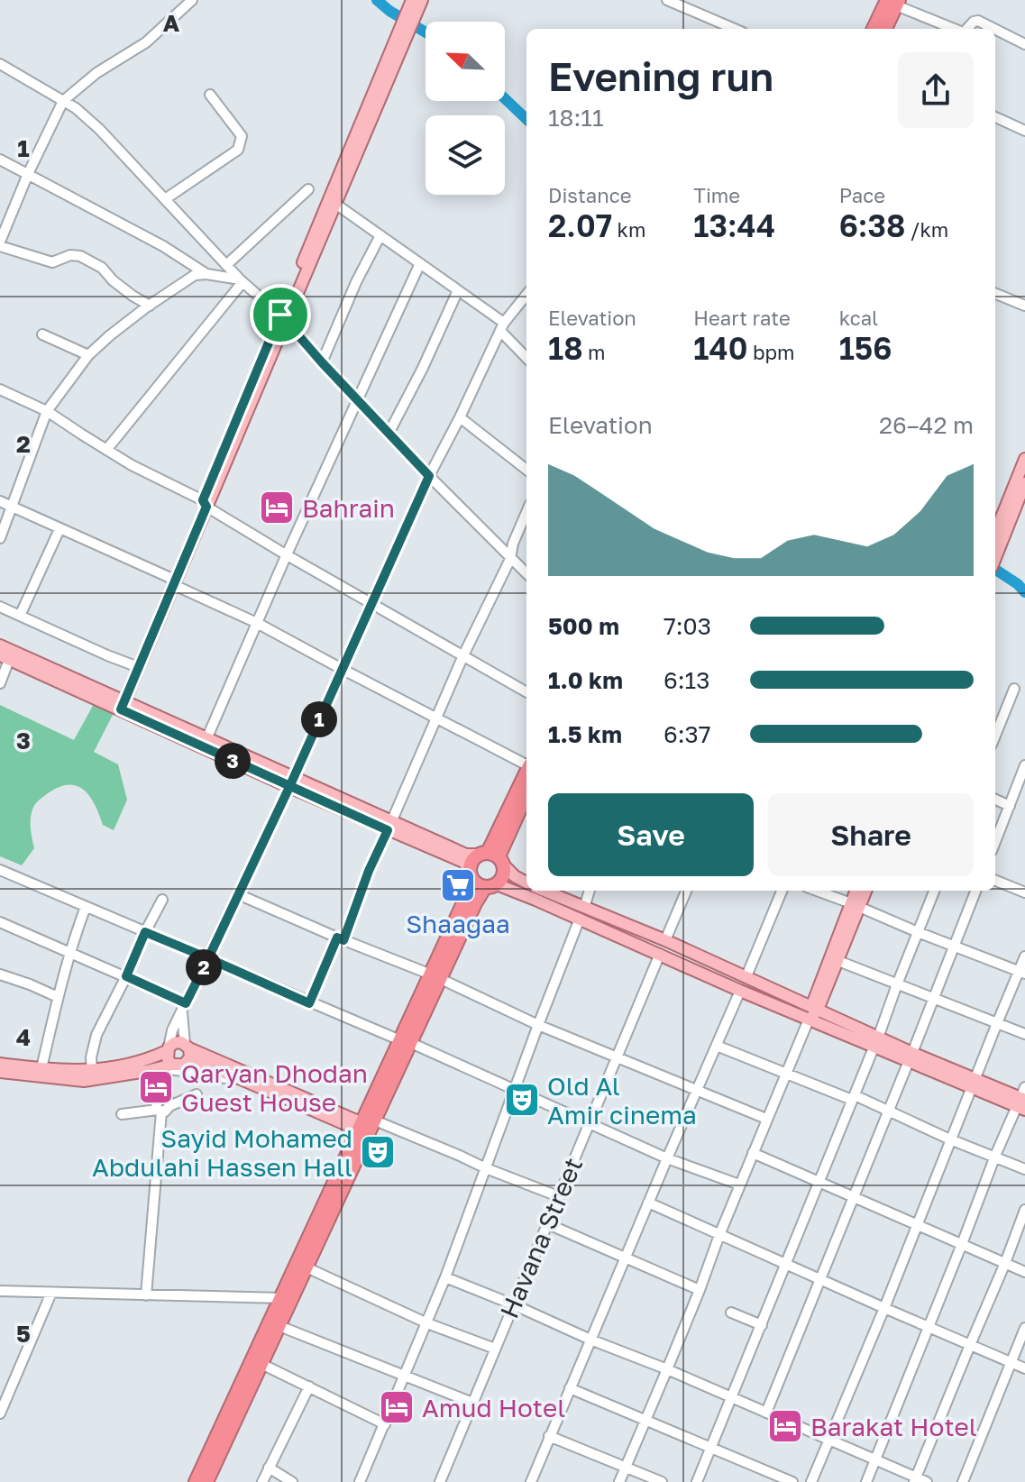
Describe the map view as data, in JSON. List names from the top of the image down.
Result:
{
  "streets": {
    "street": ["Havana Street"]
  },
  "places": {
    "hotel": [
      "Bahrain",
      "Qaryan Dhodan Guest House",
      "Amud Hotel",
      "Barakat Hotel"
    ],
    "supermarket": ["Shaagaa"],
    "theatre": ["Old Al Amir cinema", "Sayid Mohamed Abdulahi Hassen Hall"]
  },
  "north": "top left",
  "page": {
    "heading": ["Evening run", "18:11"],
    "stats": [
      ["Distance", "2.07 km"],
      ["Time", "13:44"],
      ["Pace", "6:38 /km"],
      ["Elevation", "18 m"],
      ["Heart rate", "140 bpm"],
      ["kcal", "156"]
    ],
    "chart": ["Elevation", "26–42 m"],
    "list": [
      {
        "name": "500 m",
        "note": "7:03"
      },
      {
        "name": "1.0 km",
        "note": "6:13"
      },
      {
        "name": "1.5 km",
        "note": "6:37"
      }
    ],
    "pins": ["1", "3", "2"],
    "buttons": ["Save", "Share"]
  },
  "grid": {
    "columns": ["A"],
    "rows": [
      "1",
      "2",
      "3",
      "4",
      "5"
    ]
  }
}
